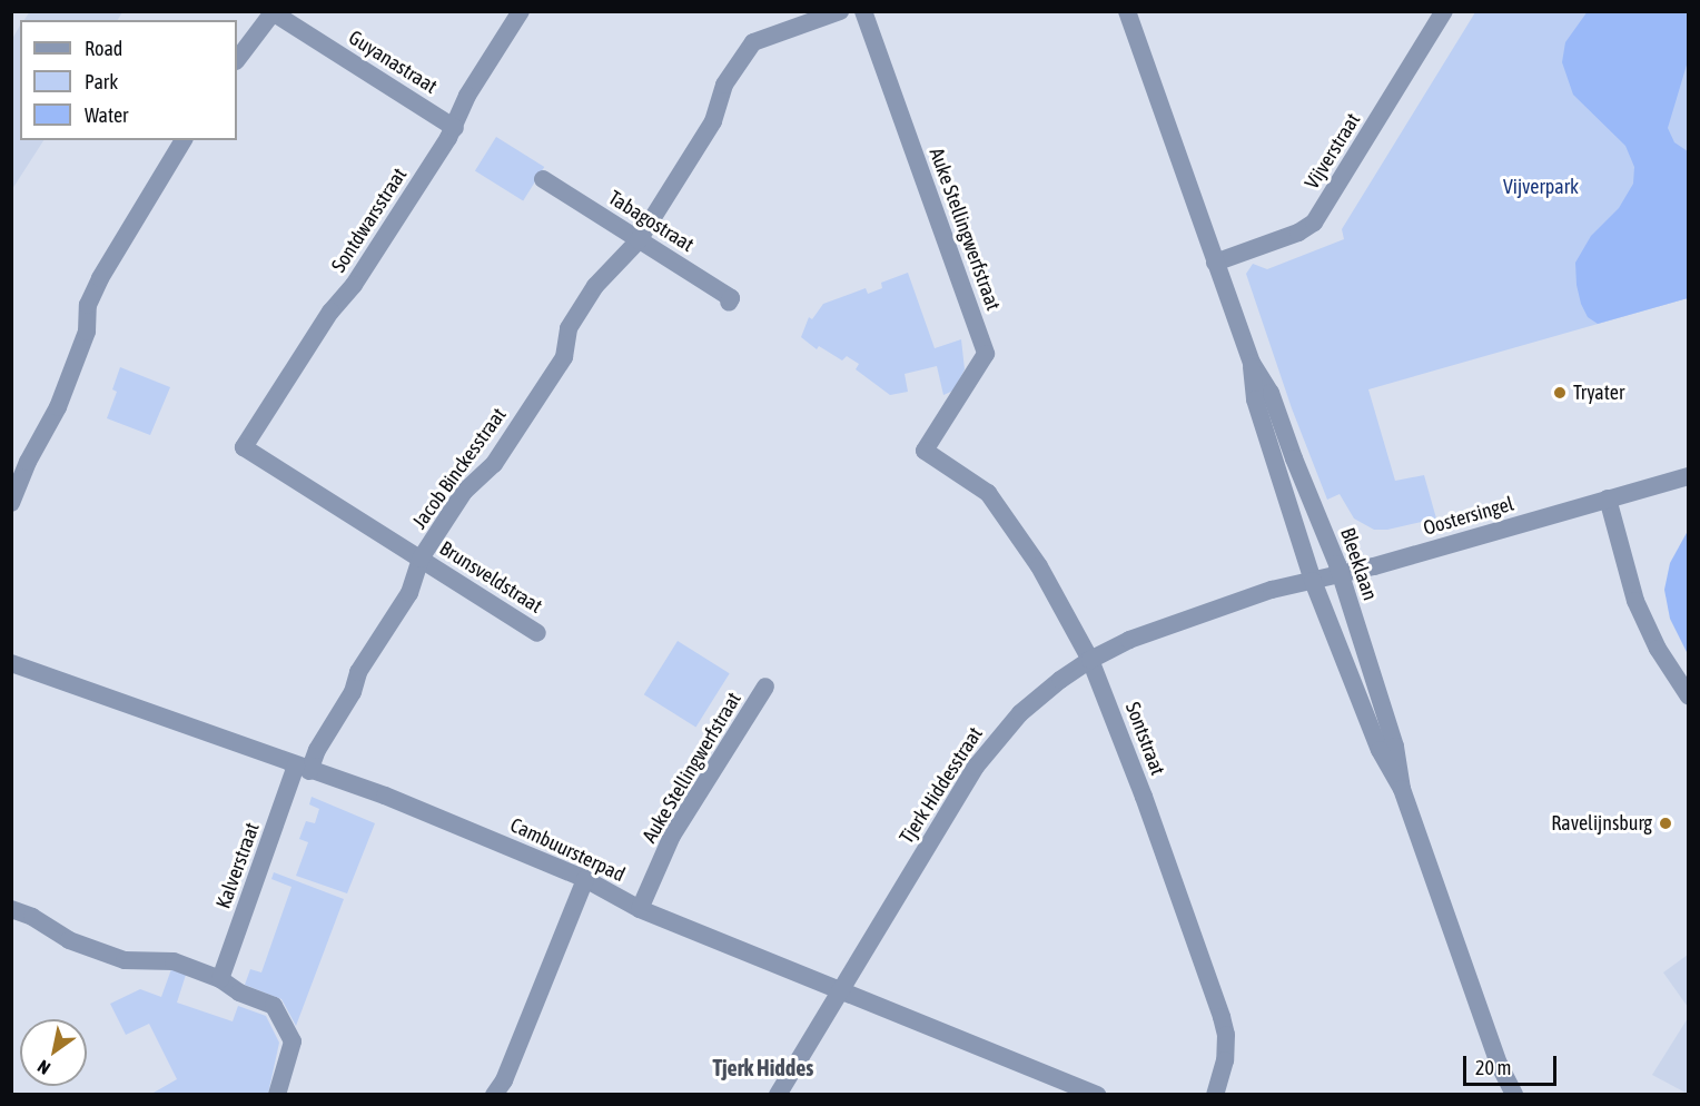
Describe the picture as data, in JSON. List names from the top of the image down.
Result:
{
  "streets": {
    "street": [
      "Guyanastraat",
      "Vijverstraat",
      "Sontdwarsstraat",
      "Tabagostraat",
      "Auke Stellingwerfstraat",
      "Jacob Binckesstraat",
      "Oostersingel",
      "Bleeklaan",
      "Brunsveldstraat",
      "Sontstraat",
      "Tjerk Hiddesstraat",
      "Cambuursterpad",
      "Kalverstraat"
    ]
  },
  "crossings": [
    ["Guyanastraat", "Sontdwarsstraat"],
    ["Vijverstraat", "Bleeklaan"],
    ["Sontdwarsstraat", "Brunsveldstraat"],
    ["Tabagostraat", "Jacob Binckesstraat"],
    ["Auke Stellingwerfstraat", "Sontstraat"],
    ["Auke Stellingwerfstraat", "Cambuursterpad"],
    ["Jacob Binckesstraat", "Brunsveldstraat"],
    ["Jacob Binckesstraat", "Cambuursterpad"],
    ["Jacob Binckesstraat", "Kalverstraat"],
    ["Oostersingel", "Bleeklaan"],
    ["Oostersingel", "Tjerk Hiddesstraat"],
    ["Bleeklaan", "Tjerk Hiddesstraat"],
    ["Sontstraat", "Tjerk Hiddesstraat"],
    ["Tjerk Hiddesstraat", "Cambuursterpad"],
    ["Cambuursterpad", "Kalverstraat"]
  ],
  "districts": ["Tjerk Hiddes"],
  "parks": ["Vijverpark"],
  "places": ["Tryater", "Ravelijnsburg"],
  "legend": ["Road", "Park", "Water"],
  "scale_bar": "20 m",
  "north": "bottom left"
}
